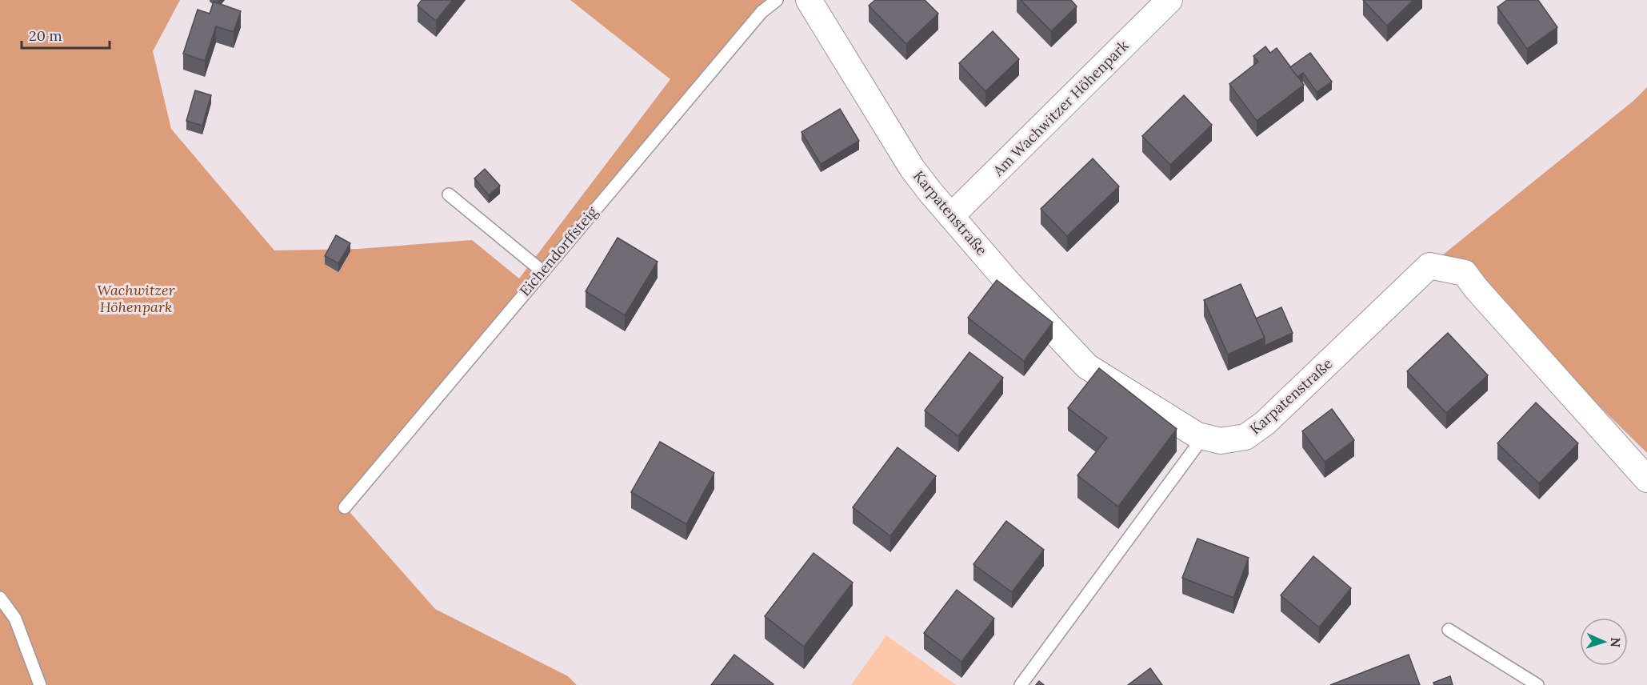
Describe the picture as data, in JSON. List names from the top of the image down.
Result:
{
  "streets": {
    "street": ["Am Wachwitzer Höhenpark", "Karpatenstraße"],
    "lane": ["Eichendorffsteig"]
  },
  "crossings": [
    ["Am Wachwitzer Höhenpark", "Karpatenstraße"]
  ],
  "parks": ["Wachwitzer Höhenpark"],
  "scale_bar": "20 m",
  "north": "right"
}
